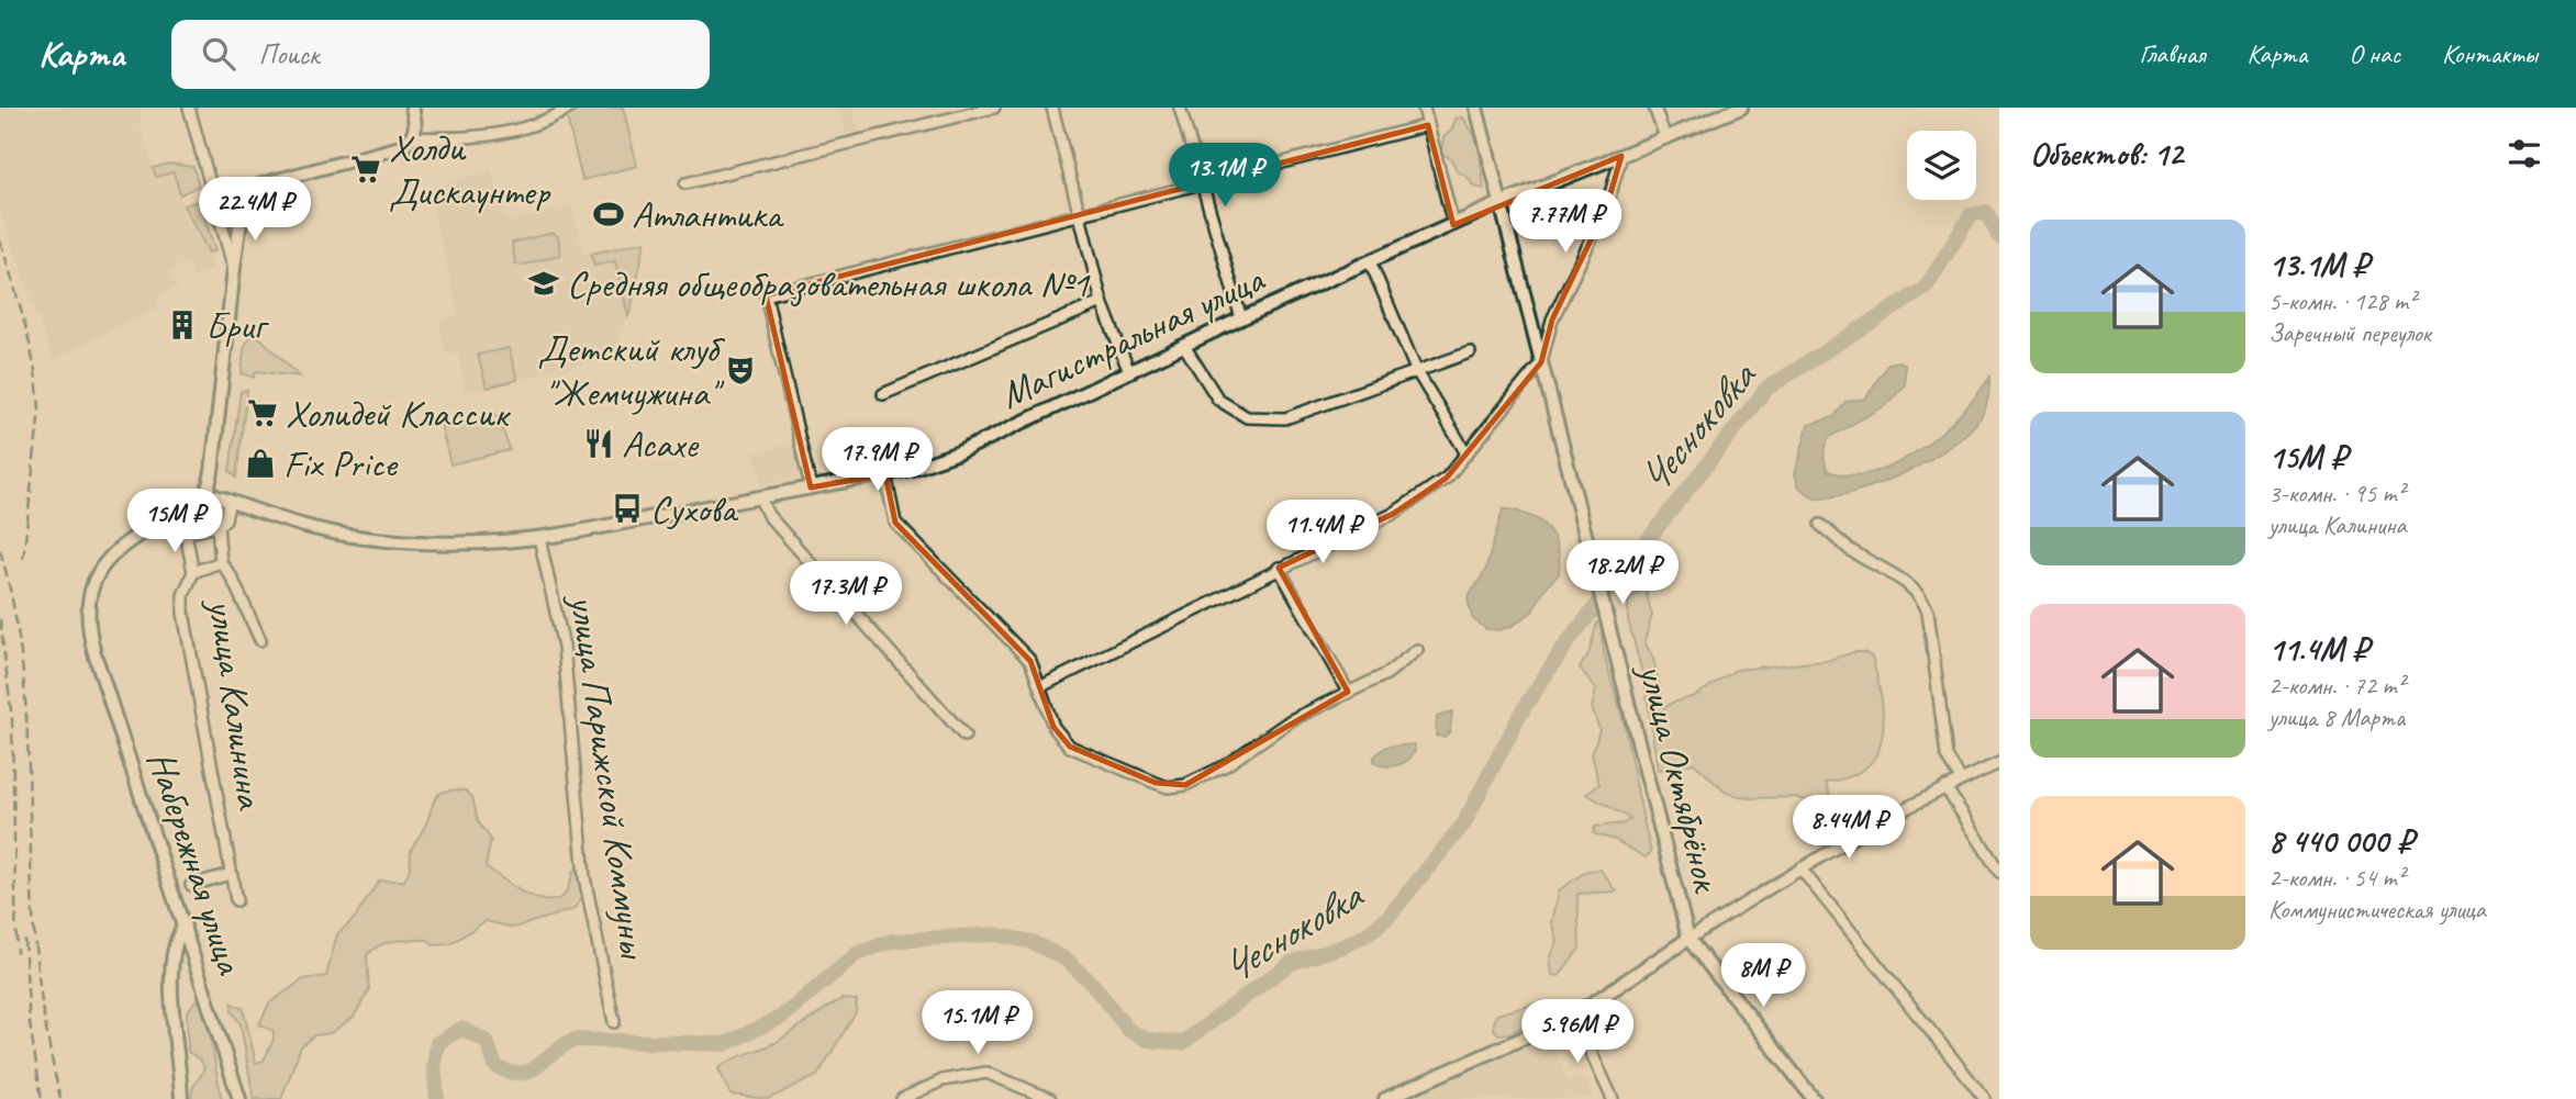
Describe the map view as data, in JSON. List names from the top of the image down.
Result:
{
  "streets": {
    "street": [
      "Магистральная улица",
      "улица Калинина",
      "улица Парижской Коммуны",
      "улица Октябрёнок",
      "Набережная улица"
    ]
  },
  "crossings": [
    ["Магистральная улица", "улица Парижской Коммуны"],
    ["Магистральная улица", "улица Октябрёнок"],
    ["Магистральная улица", "Набережная улица"]
  ],
  "water": ["Чесноковка"],
  "places": {
    "supermarket": ["Холди Дискаунтер", "Холидей Классик"],
    "sports": ["Атлантика"],
    "school or university": ["Средняя общеобразовательная школа №1"],
    "building": ["Бриг"],
    "theatre": ["Детский клуб \"Жемчужина\""],
    "restaurant": ["Асахе"],
    "shop": ["Fix Price"],
    "bus stop": ["Сухова"]
  },
  "page": {
    "header": "Карта",
    "search": "Поиск",
    "nav": [
      "Главная",
      "Карта",
      "О нас",
      "Контакты"
    ],
    "heading": "Объектов: 12",
    "price": [
      "13.1M ₽",
      "22.4M ₽",
      "7.77M ₽",
      "17.9M ₽",
      "15M ₽",
      "11.4M ₽",
      "18.2M ₽",
      "17.3M ₽",
      "8.44M ₽",
      "8M ₽",
      "15.1M ₽",
      "5.96M ₽"
    ],
    "list": [
      {
        "name": "13.1M ₽",
        "note": "5-комн. · 128 m² · Заречный переулок"
      },
      {
        "name": "15M ₽",
        "note": "3-комн. · 95 m² · улица Калинина"
      },
      {
        "name": "11.4M ₽",
        "note": "2-комн. · 72 m² · улица 8 Марта"
      },
      {
        "name": "8 440 000 ₽",
        "note": "2-комн. · 54 m² · Коммунистическая улица"
      }
    ]
  }
}
